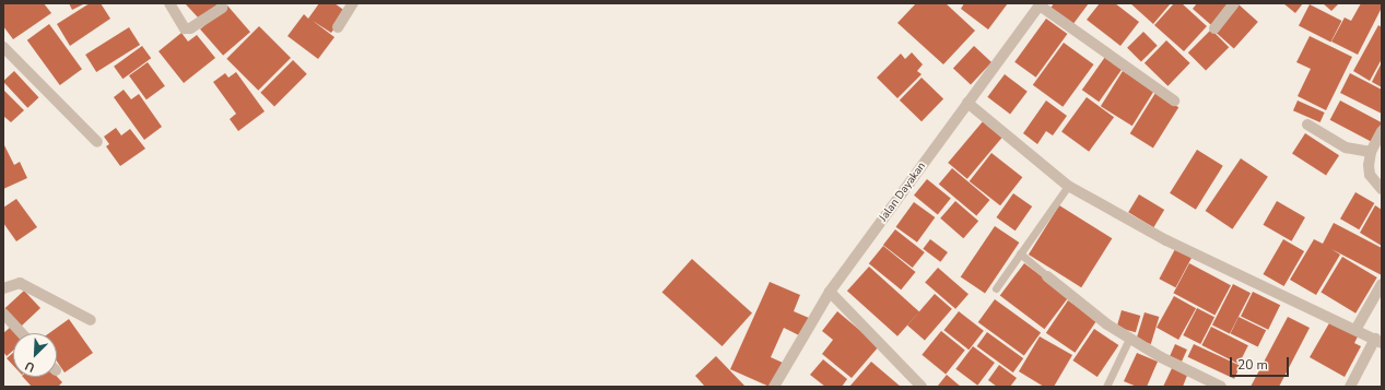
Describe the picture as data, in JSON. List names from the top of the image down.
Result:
{
  "streets": {
    "street": ["Jalan Dayakan"]
  },
  "scale_bar": "20 m",
  "north": "bottom left"
}
